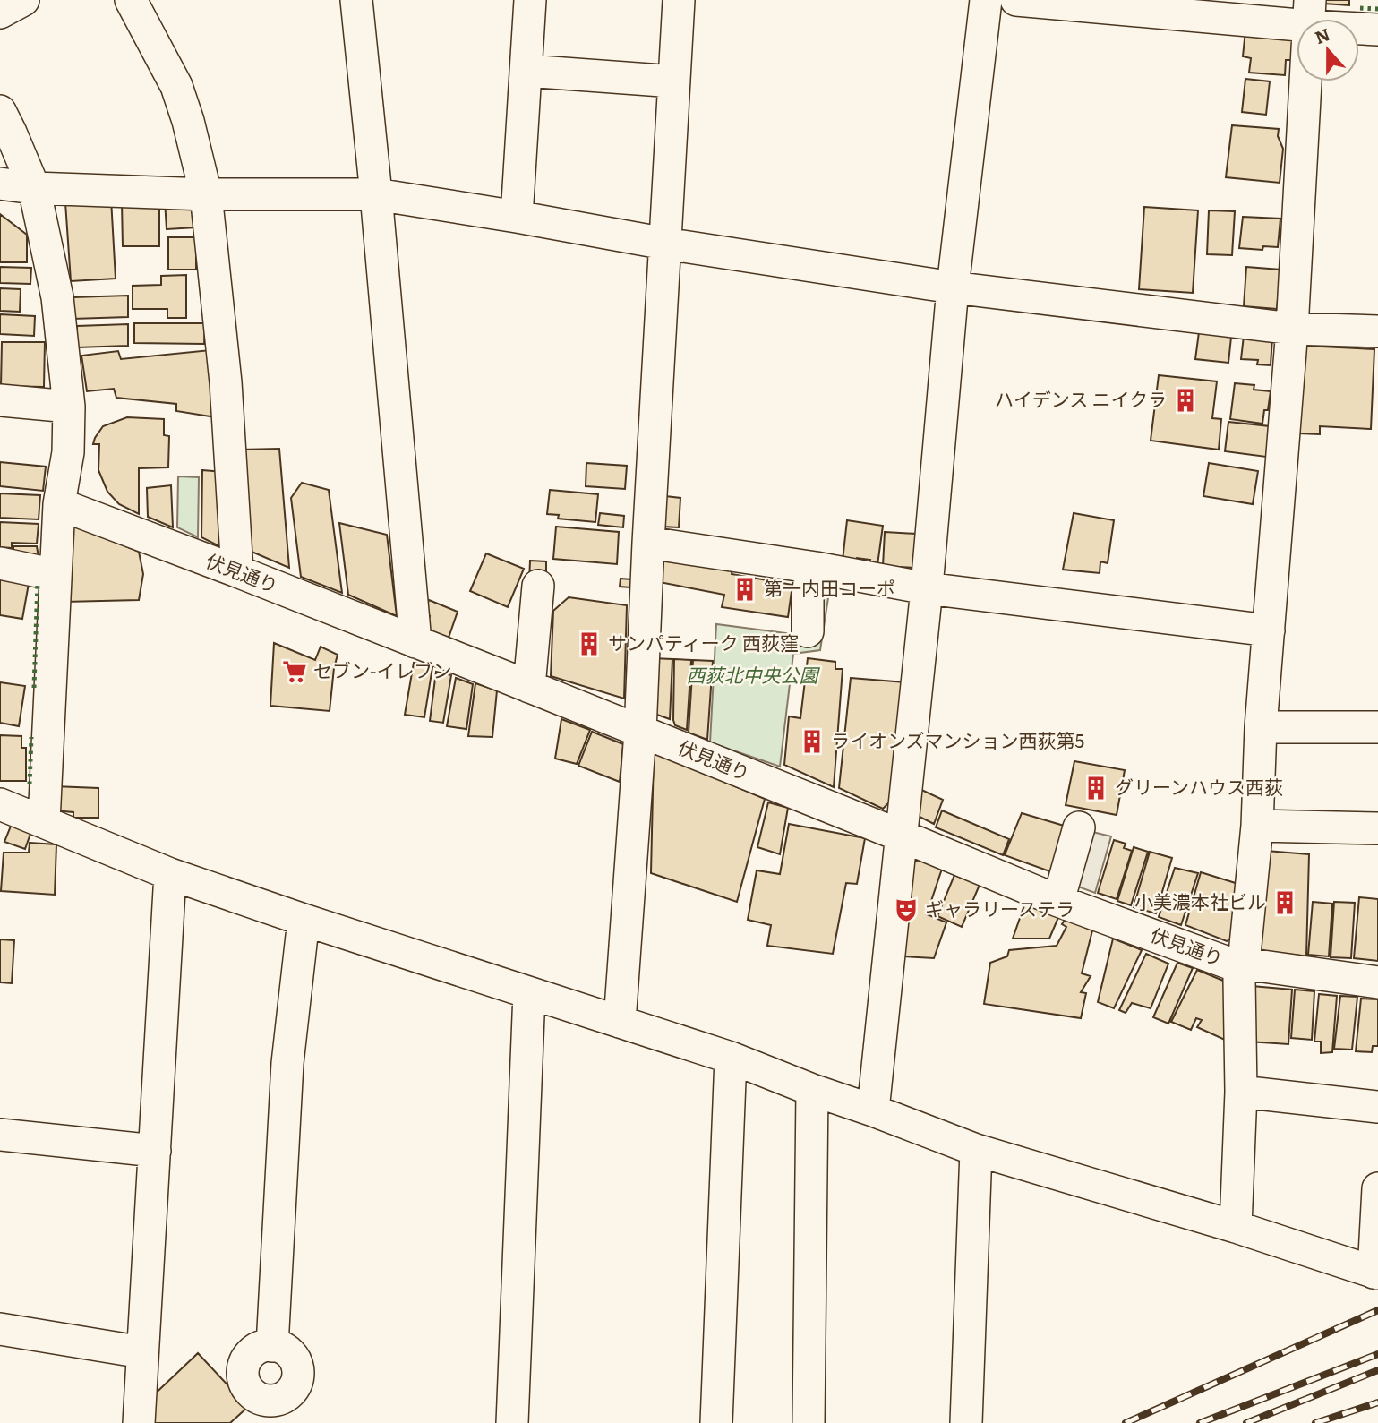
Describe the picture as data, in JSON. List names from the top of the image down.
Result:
{
  "streets": {
    "street": ["伏見通り"]
  },
  "parks": ["西荻北中央公園"],
  "places": {
    "building": [
      "ハイデンス ニイクラ",
      "第一内田コーポ",
      "サンパティーク 西荻窪",
      "ライオンズマンション西荻第5",
      "グリーンハウス西荻",
      "小美濃本社ビル"
    ],
    "supermarket": ["セブン-イレブン"],
    "theatre": ["ギャラリーステラ"]
  },
  "north": "top"
}
